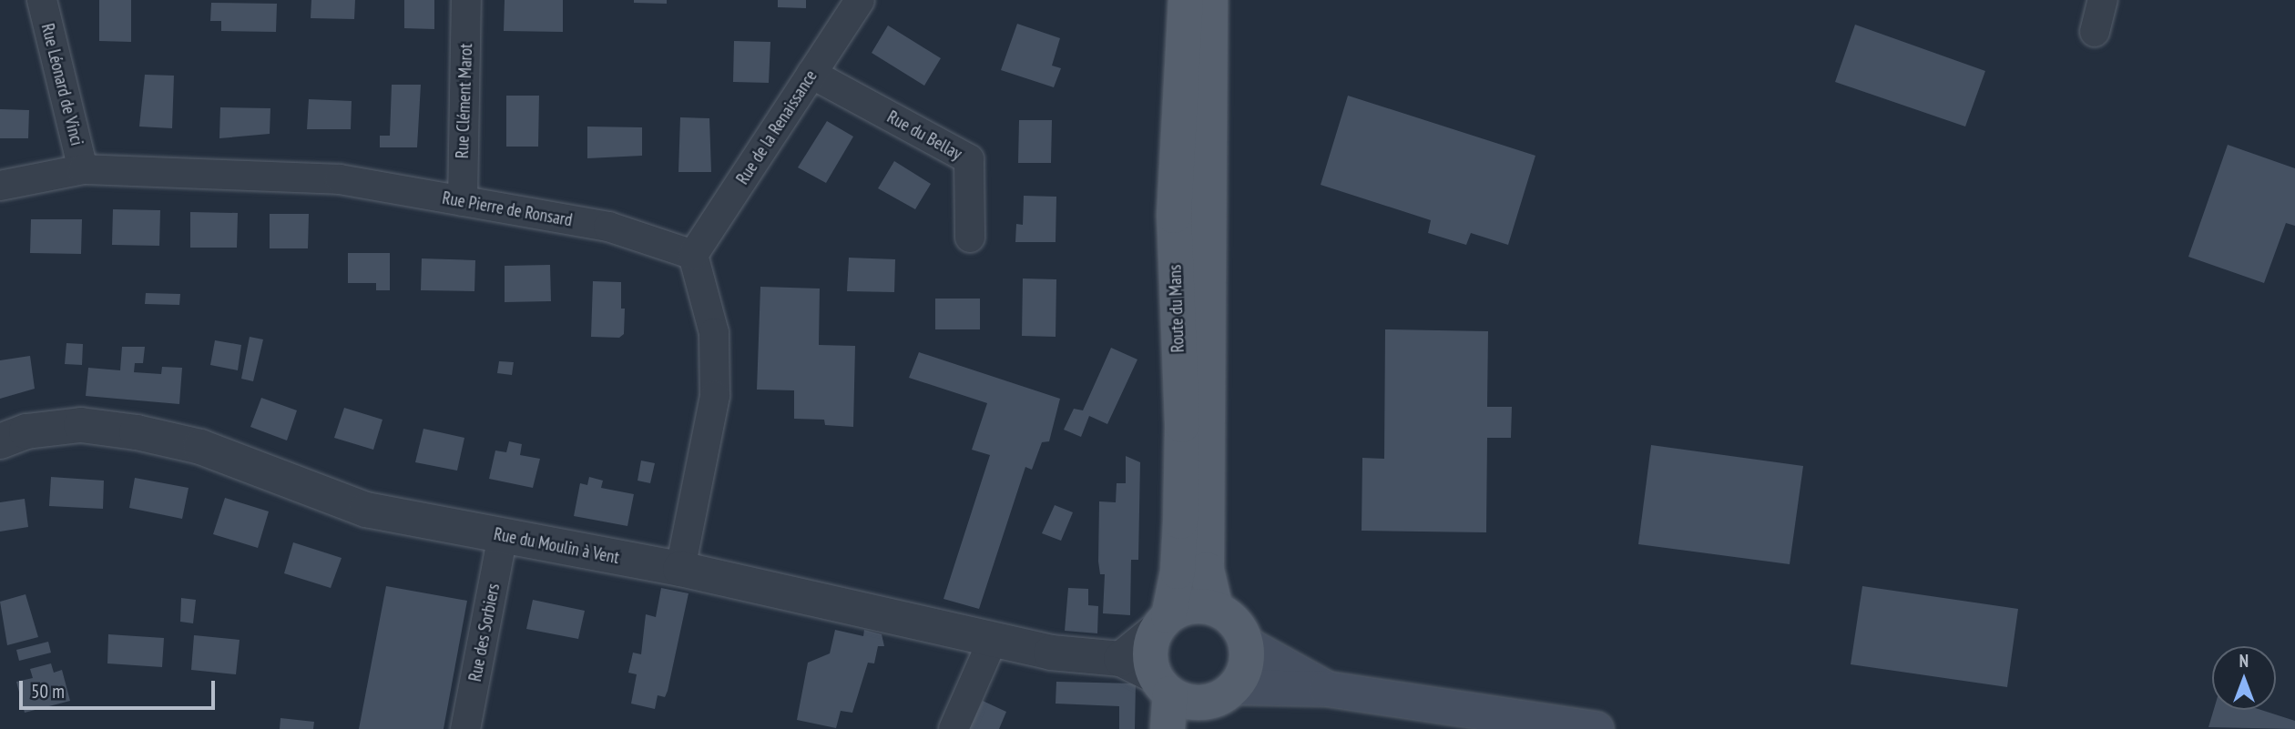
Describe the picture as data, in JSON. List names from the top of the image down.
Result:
{
  "streets": {
    "main road": ["Route du Mans"],
    "street": [
      "Rue Léonard de Vinci",
      "Rue Clément Marot",
      "Rue de la Renaissance",
      "Rue du Bellay",
      "Rue Pierre de Ronsard",
      "Rue du Moulin à Vent",
      "Rue des Sorbiers"
    ]
  },
  "crossings": [
    ["Rue Léonard de Vinci", "Rue Pierre de Ronsard"],
    ["Rue Clément Marot", "Rue Pierre de Ronsard"],
    ["Rue de la Renaissance", "Rue du Bellay"],
    ["Rue de la Renaissance", "Rue Pierre de Ronsard"],
    ["Route du Mans", "Rue du Moulin à Vent"],
    ["Rue du Moulin à Vent", "Rue des Sorbiers"]
  ],
  "scale_bar": "50 m",
  "north": "top"
}
